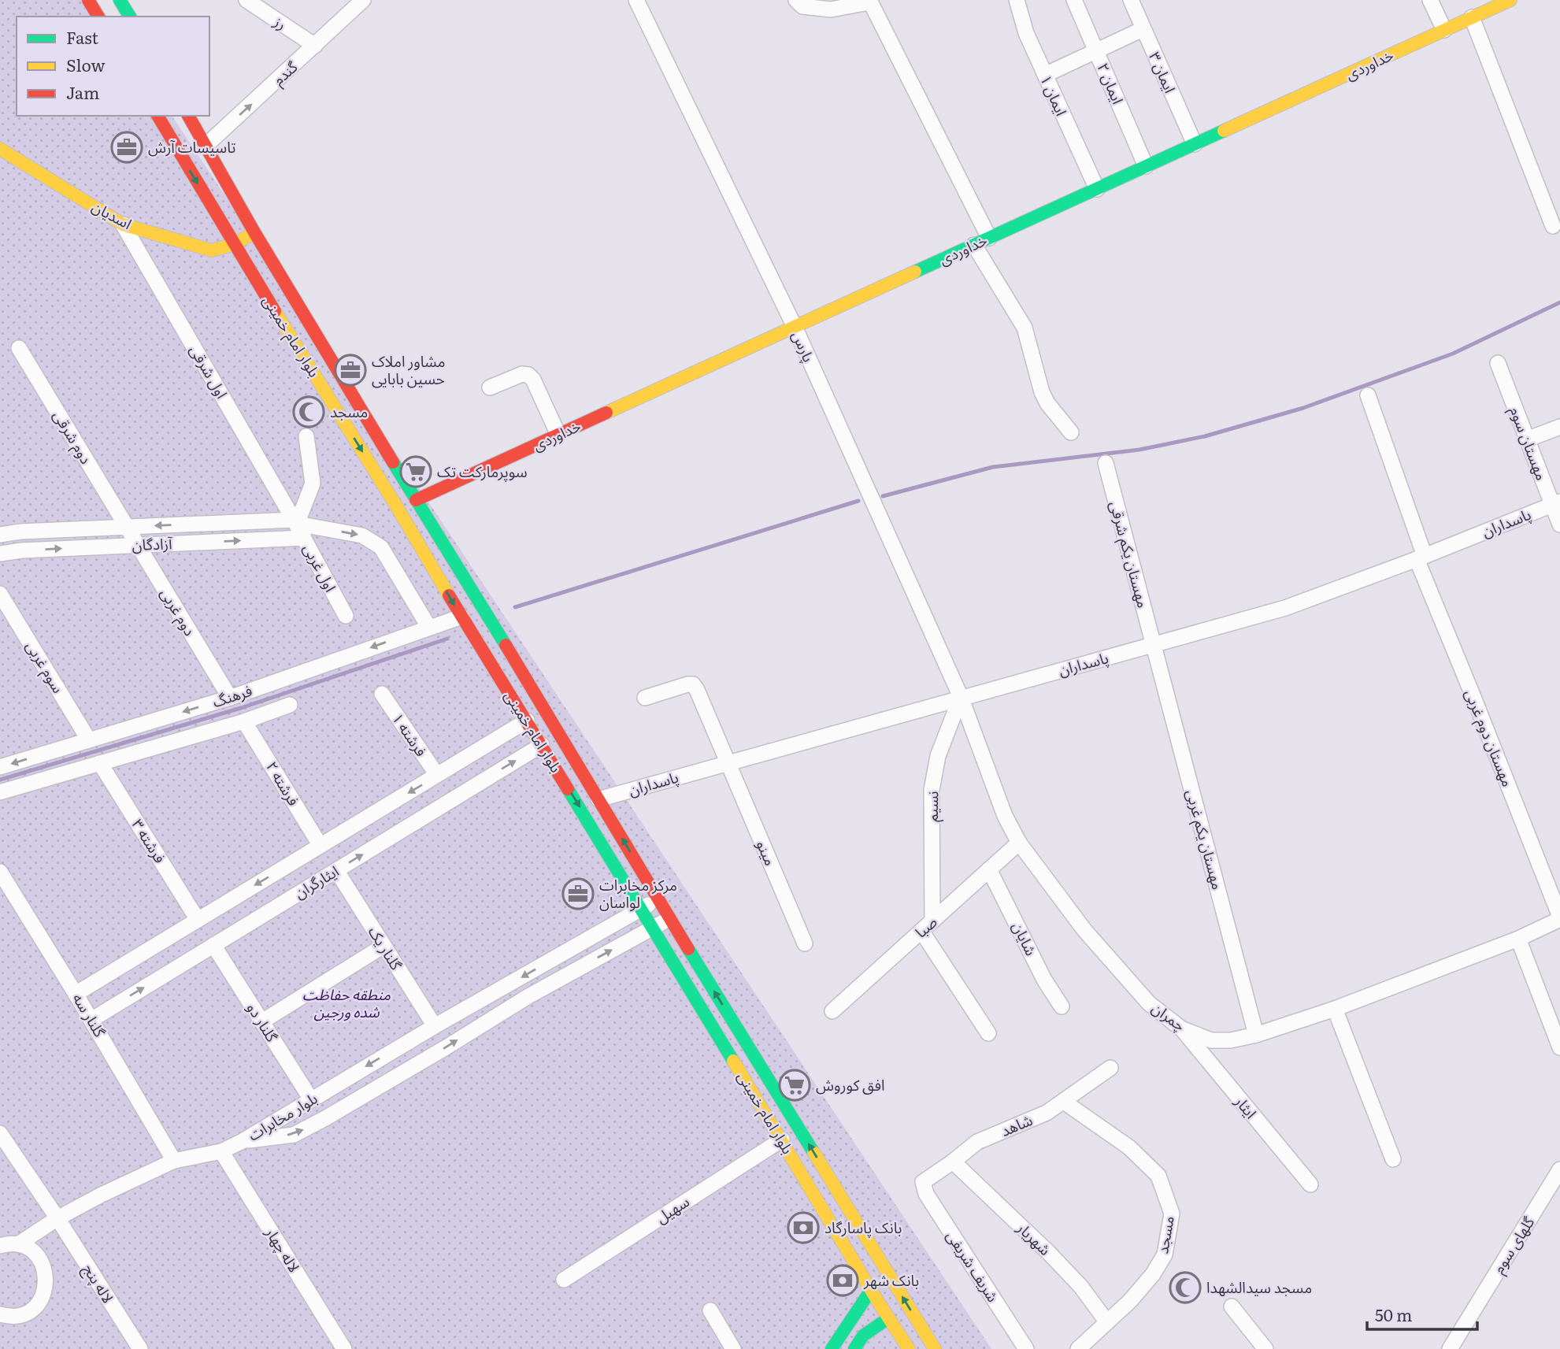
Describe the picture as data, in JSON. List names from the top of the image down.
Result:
{
  "streets": {
    "main road": ["خداوردی", "اسدیان", "بلوار امام خمینی"],
    "street": [
      "رز",
      "ایمان ۳",
      "گندم",
      "ایمان ۲",
      "ایمان ۱",
      "پارس",
      "اول شرقی",
      "دوم شرقی",
      "مهستان سوم",
      "پاسداران",
      "آزادگان",
      "مهستان یکم شرقی",
      "اول غربی",
      "دوم غربی",
      "سوم غربی",
      "فرهنگ",
      "فرشته ۱",
      "مهستان دوم غربی",
      "فرشته ۲",
      "نسیم",
      "مهستان یکم غربی",
      "فرشته ۳",
      "مینو",
      "ایثارگران",
      "صبا",
      "شایان",
      "گلنار یک",
      "گلنار سه",
      "چمران",
      "گلنار دو",
      "ایثار",
      "بلوار مخابرات",
      "شاهد",
      "سهیل",
      "مسجد",
      "شهریار",
      "گلهای سوم",
      "لاله چهار",
      "شریف شریفی",
      "لاله پنج"
    ]
  },
  "crossings": [
    ["رز", "گندم"],
    ["خداوردی", "ایمان ۳"],
    ["خداوردی", "ایمان ۲"],
    ["خداوردی", "ایمان ۱"],
    ["خداوردی", "بلوار امام خمینی"],
    ["خداوردی", "پارس"],
    ["گندم", "بلوار امام خمینی"],
    ["اسدیان", "بلوار امام خمینی"],
    ["اسدیان", "اول شرقی"],
    ["بلوار امام خمینی", "پاسداران"],
    ["بلوار امام خمینی", "فرهنگ"],
    ["بلوار امام خمینی", "ایثارگران"],
    ["بلوار امام خمینی", "بلوار مخابرات"],
    ["بلوار امام خمینی", "سهیل"],
    ["پارس", "پاسداران"],
    ["پارس", "نسیم"],
    ["پارس", "چمران"],
    ["اول شرقی", "آزادگان"],
    ["اول شرقی", "اول غربی"],
    ["دوم شرقی", "آزادگان"],
    ["دوم شرقی", "دوم غربی"],
    ["مهستان سوم", "پاسداران"],
    ["پاسداران", "مهستان یکم شرقی"],
    ["پاسداران", "مهستان دوم غربی"],
    ["پاسداران", "نسیم"],
    ["پاسداران", "مهستان یکم غربی"],
    ["پاسداران", "مینو"],
    ["پاسداران", "چمران"],
    ["آزادگان", "اول غربی"],
    ["آزادگان", "دوم غربی"],
    ["آزادگان", "فرهنگ"],
    ["مهستان یکم شرقی", "مهستان یکم غربی"],
    ["دوم غربی", "فرهنگ"],
    ["سوم غربی", "فرهنگ"],
    ["فرشته ۱", "ایثارگران"],
    ["مهستان دوم غربی", "چمران"],
    ["فرشته ۲", "ایثارگران"],
    ["نسیم", "صبا"],
    ["نسیم", "چمران"],
    ["مهستان یکم غربی", "چمران"],
    ["فرشته ۳", "ایثارگران"],
    ["ایثارگران", "گلنار یک"],
    ["ایثارگران", "گلنار سه"],
    ["ایثارگران", "گلنار دو"],
    ["صبا", "شایان"],
    ["صبا", "چمران"],
    ["گلنار یک", "بلوار مخابرات"],
    ["چمران", "ایثار"],
    ["گلنار دو", "بلوار مخابرات"],
    ["شاهد", "مسجد"],
    ["شاهد", "شهریار"],
    ["شاهد", "شریف شریفی"],
    ["مسجد", "شهریار"]
  ],
  "one_way": ["گندم"],
  "parks": ["منطقه حفاظت شده ورجین"],
  "places": {
    "office": ["تاسیسات آرش", "مشاور املاک حسین بابایی", "مرکز مخابرات لواسان"],
    "mosque": ["مسجد", "مسجد سیدالشهدا"],
    "supermarket": ["سوپرمارکت تک", "افق کوروش"],
    "bank": ["بانک پاسارگاد", "بانک شهر"]
  },
  "legend": ["Fast", "Slow", "Jam"],
  "scale_bar": "50 m"
}
